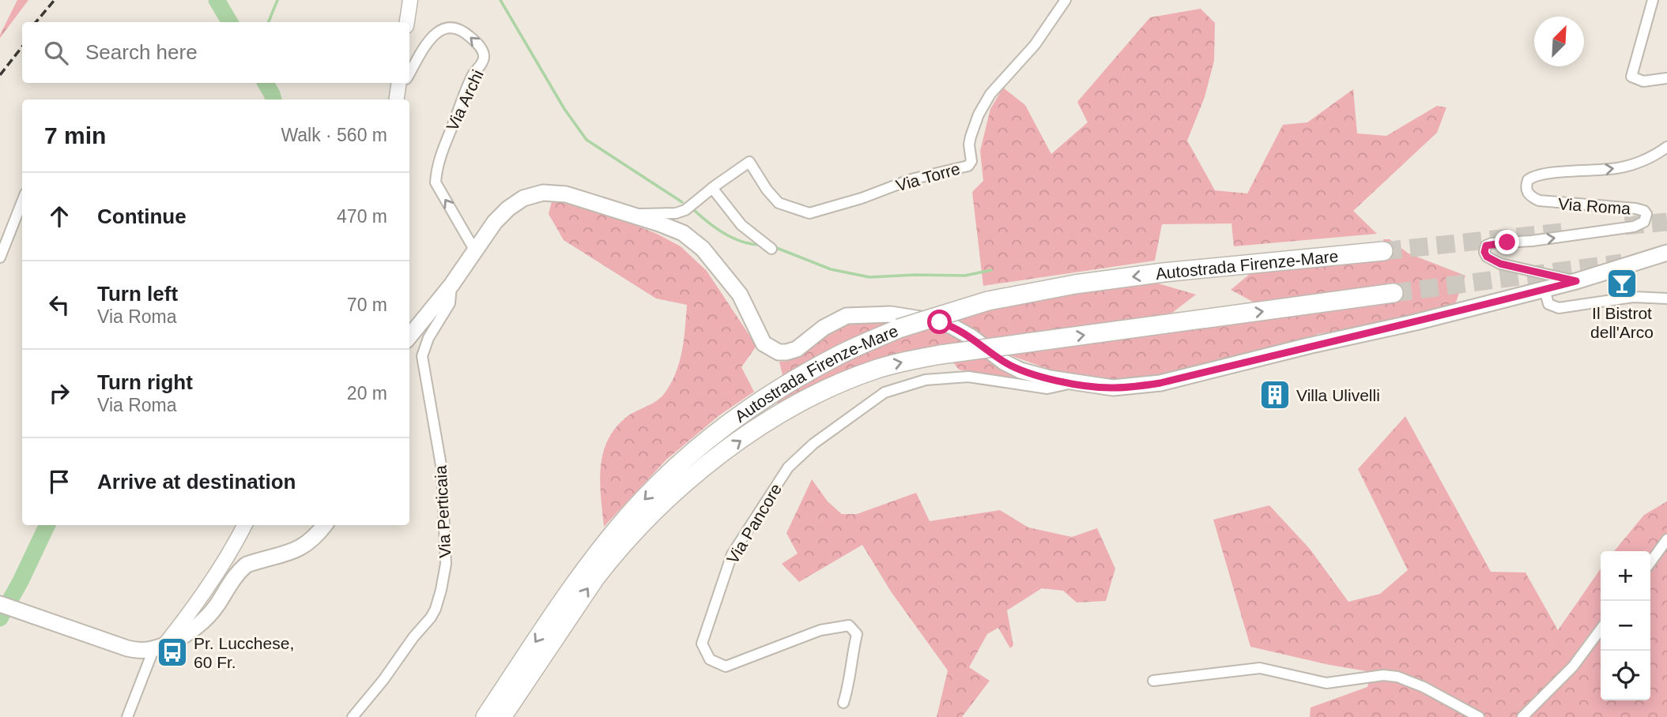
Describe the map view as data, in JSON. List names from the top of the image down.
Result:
{
  "streets": {
    "highway": ["Autostrada Firenze-Mare"],
    "street": [
      "Via Archi",
      "Via Torre",
      "Via Roma",
      "Via Perticaia",
      "Via Pancore"
    ]
  },
  "places": {
    "bar": ["Il Bistrot dell'Arco"],
    "building": ["Villa Ulivelli"],
    "bus stop": ["Pr. Lucchese, 60 Fr."]
  },
  "north": "top right",
  "page": {
    "search": "Search here",
    "heading": ["7 min", "Walk · 560 m"],
    "list": [
      ["Continue", "470 m"],
      ["Turn left", "Via Roma", "70 m"],
      ["Turn right", "Via Roma", "20 m"],
      "Arrive at destination"
    ],
    "map_buttons": ["+", "−"]
  }
}
